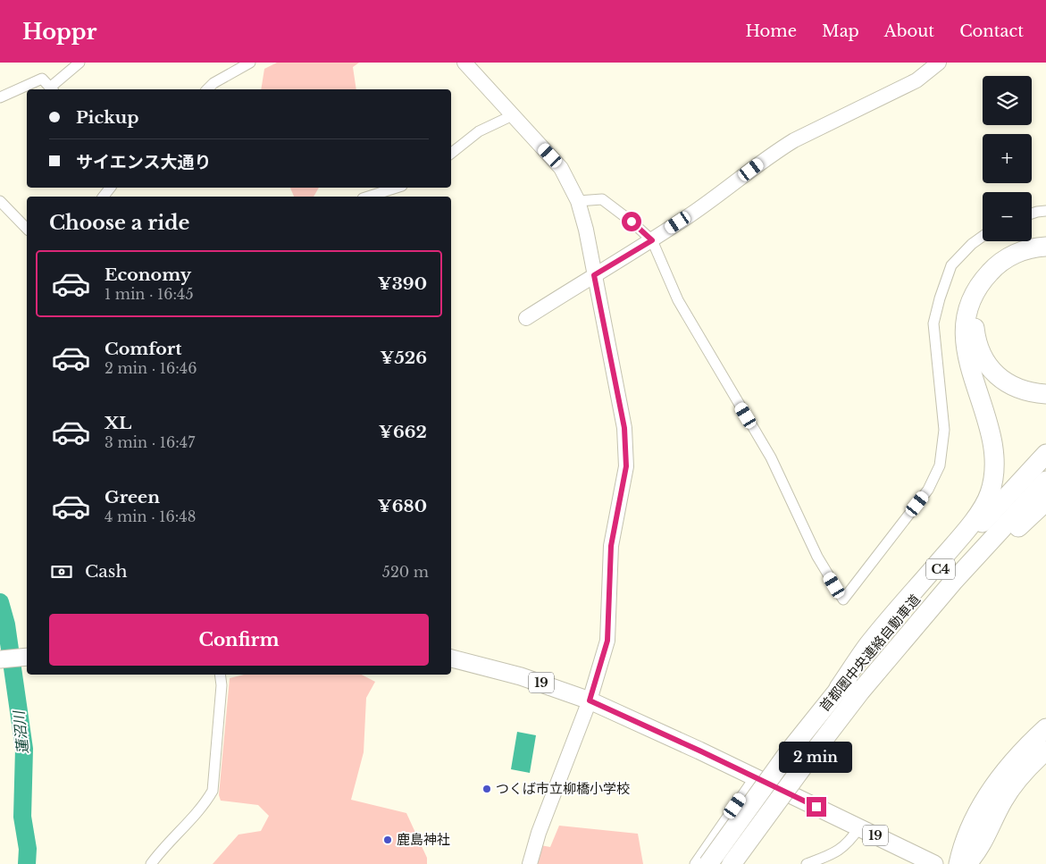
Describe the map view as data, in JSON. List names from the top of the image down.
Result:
{
  "streets": {
    "highway": ["C4", "首都圏中央連絡自動車道"],
    "main road": ["19"]
  },
  "water": ["蓮沼川"],
  "places": ["つくば市立柳橋小学校", "鹿島神社"],
  "page": {
    "header": "Hoppr",
    "nav": [
      "Home",
      "Map",
      "About",
      "Contact"
    ],
    "map_buttons": ["+", "−"],
    "banner": ["Pickup", "サイエンス大通り"],
    "heading": "Choose a ride",
    "list": [
      {
        "name": "Economy",
        "note": "1 min · 16:45",
        "value": "¥390"
      },
      {
        "name": "Comfort",
        "note": "2 min · 16:46",
        "value": "¥526"
      },
      {
        "name": "XL",
        "note": "3 min · 16:47",
        "value": "¥662"
      },
      {
        "name": "Green",
        "note": "4 min · 16:48",
        "value": "¥680"
      }
    ],
    "pay": ["Cash", "520 m"],
    "buttons": "Confirm",
    "bubble": "2 min"
  }
}
